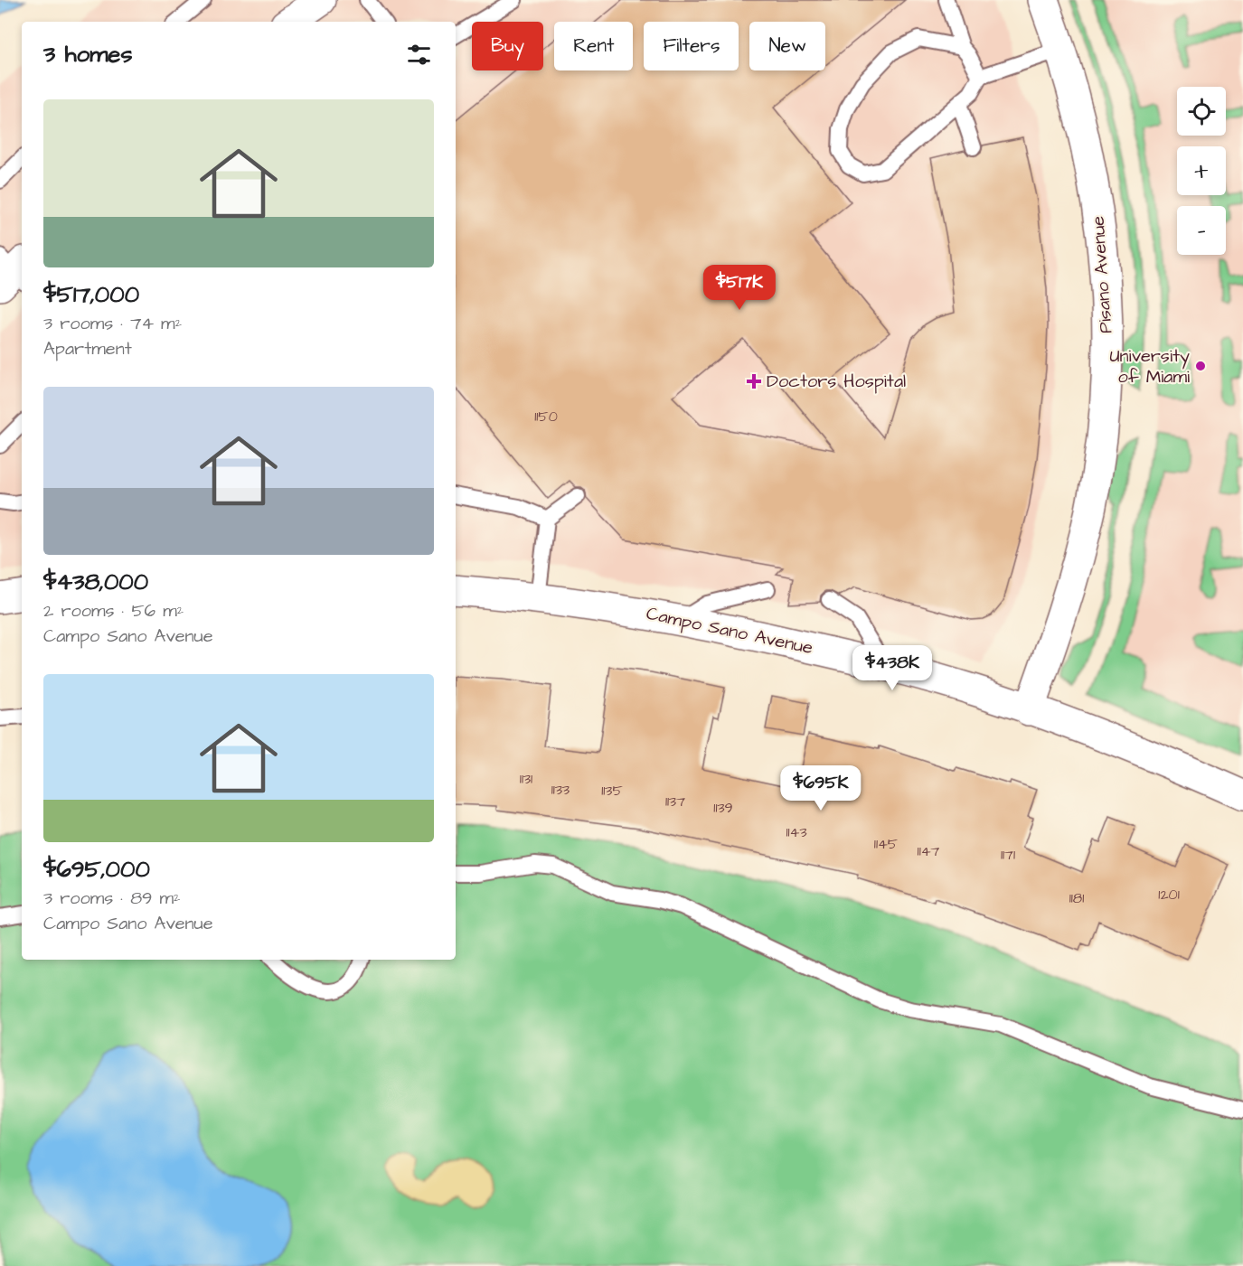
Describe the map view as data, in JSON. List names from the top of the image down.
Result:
{
  "streets": {
    "street": ["Pisano Avenue", "Campo Sano Avenue"]
  },
  "crossings": [
    ["Pisano Avenue", "Campo Sano Avenue"]
  ],
  "places": {
    "other": ["University of Miami"],
    "health": ["Doctors Hospital"]
  },
  "house_numbers": [
    "1150",
    "1131",
    "1133",
    "1135",
    "1137",
    "1139",
    "1143",
    "1145",
    "1147",
    "1171",
    "1201",
    "1181"
  ],
  "page": {
    "chip": [
      "Buy",
      "Rent",
      "Filters",
      "New"
    ],
    "heading": "3 homes",
    "map_buttons": ["+", "−"],
    "list": [
      {
        "name": "$517,000",
        "note": "3 rooms · 74 m² · Apartment"
      },
      {
        "name": "$438,000",
        "note": "2 rooms · 56 m² · Campo Sano Avenue"
      },
      {
        "name": "$695,000",
        "note": "3 rooms · 89 m² · Campo Sano Avenue"
      }
    ],
    "price": ["$517K", "$438K", "$695K"]
  }
}
